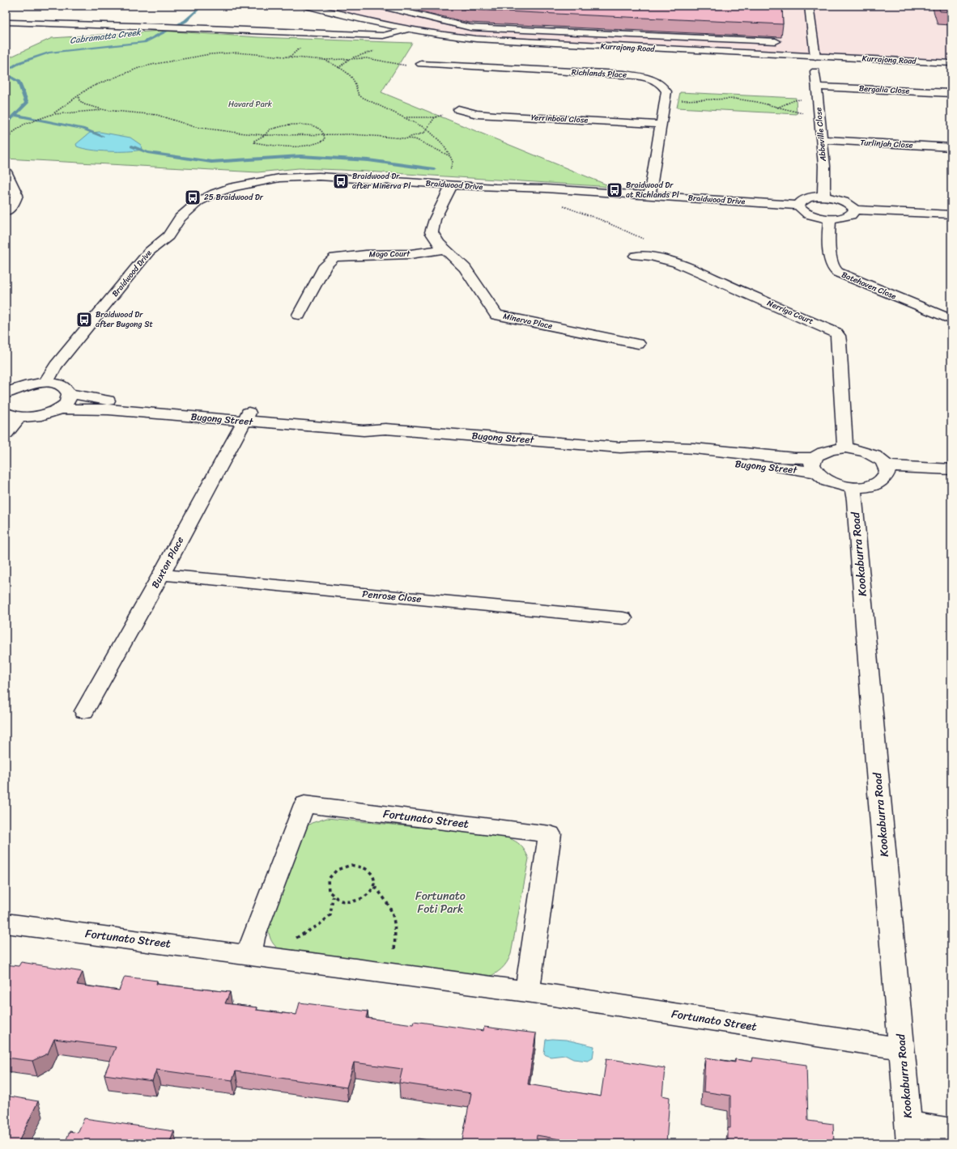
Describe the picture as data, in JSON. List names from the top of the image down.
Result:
{
  "streets": {
    "street": [
      "Kurrajong Road",
      "Richlands Place",
      "Bergalia Close",
      "Yerrinbool Close",
      "Abbeville Close",
      "Turlinjah Close",
      "Braidwood Drive",
      "Mogo Court",
      "Batehaven Close",
      "Nerriga Court",
      "Minerva Place",
      "Bugong Street",
      "Kookaburra Road",
      "Buxton Place",
      "Penrose Close",
      "Fortunato Street"
    ]
  },
  "crossings": [
    ["Richlands Place", "Yerrinbool Close"],
    ["Richlands Place", "Braidwood Drive"],
    ["Bergalia Close", "Abbeville Close"],
    ["Abbeville Close", "Turlinjah Close"],
    ["Braidwood Drive", "Minerva Place"],
    ["Mogo Court", "Minerva Place"],
    ["Bugong Street", "Buxton Place"],
    ["Kookaburra Road", "Fortunato Street"],
    ["Buxton Place", "Penrose Close"]
  ],
  "water": ["Cabramatta Creek"],
  "parks": ["Havard Park", "Fortunato Foti Park"],
  "places": {
    "bus stop": [
      "Braidwood Dr after Minerva Pl",
      "Braidwood Dr at Richlands Pl",
      "25 Braidwood Dr",
      "Braidwood Dr after Bugong St"
    ]
  }
}
